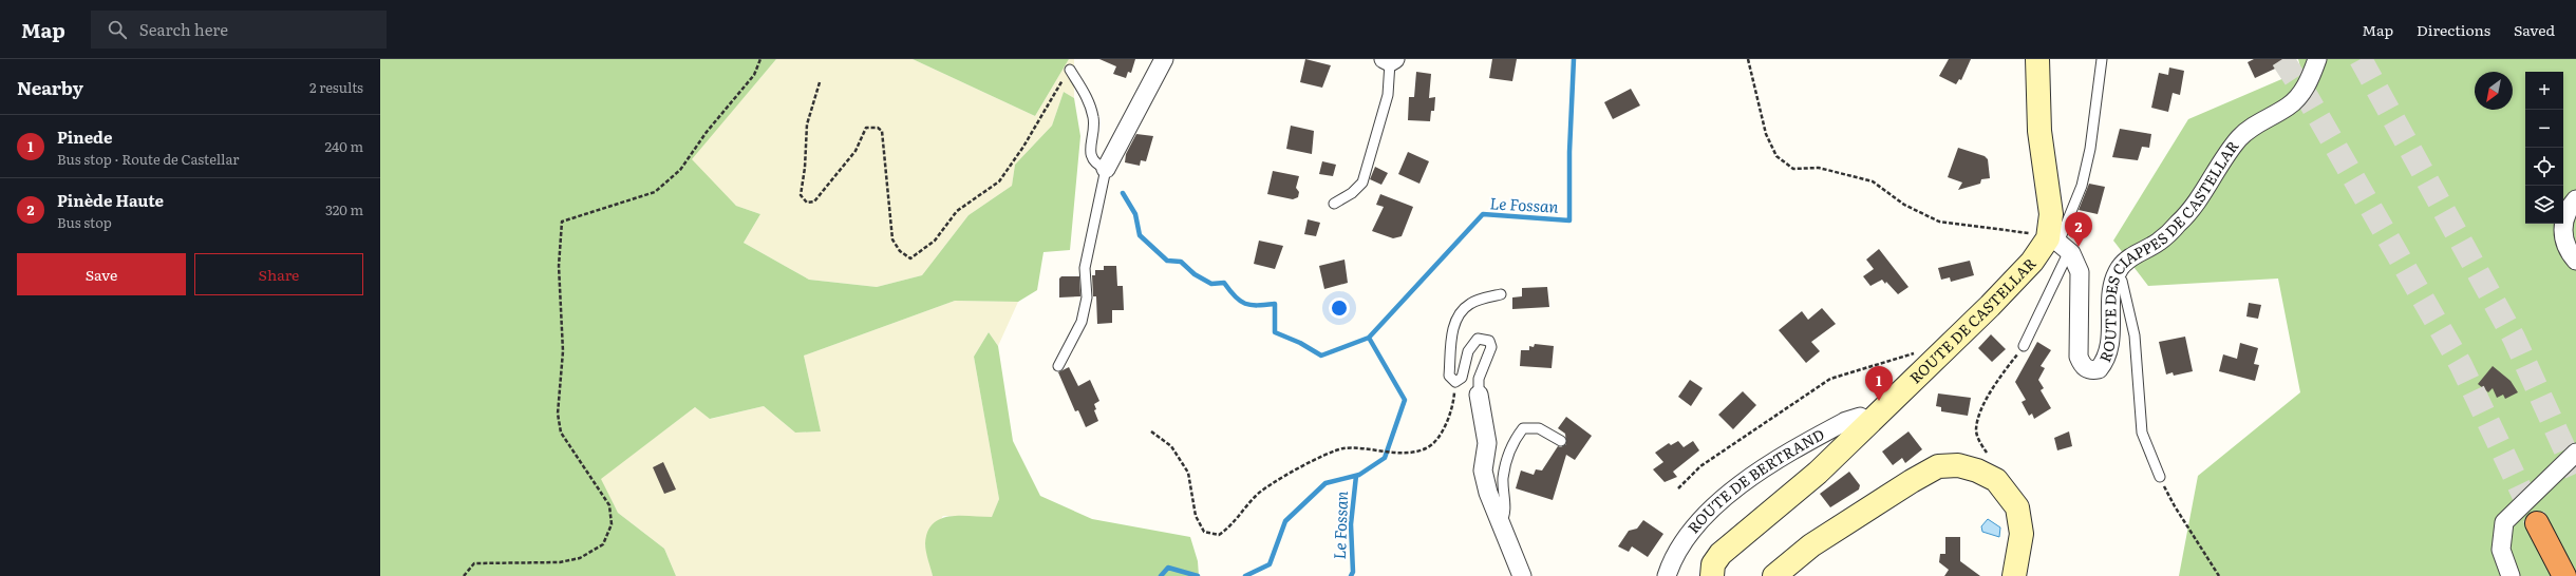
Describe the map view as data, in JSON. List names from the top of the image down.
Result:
{
  "streets": {
    "street": ["ROUTE DES CIAPPES DE CASTELLAR", "ROUTE DE CASTELLAR", "ROUTE DE BERTRAND"]
  },
  "crossings": [
    ["ROUTE DES CIAPPES DE CASTELLAR", "ROUTE DE CASTELLAR"],
    ["ROUTE DE CASTELLAR", "ROUTE DE BERTRAND"]
  ],
  "water": ["Le Fossan"],
  "north": "bottom left",
  "page": {
    "header": "Map",
    "search": "Search here",
    "nav": ["Map", "Directions", "Saved"],
    "heading": ["Nearby", "2 results"],
    "map_buttons": ["+", "−"],
    "list": [
      {
        "mark": "1",
        "name": "Pinede",
        "note": "Bus stop · Route de Castellar",
        "value": "240 m"
      },
      {
        "mark": "2",
        "name": "Pinède Haute",
        "note": "Bus stop",
        "value": "320 m"
      }
    ],
    "pins": ["2", "1"],
    "buttons": ["Save", "Share"]
  }
}
